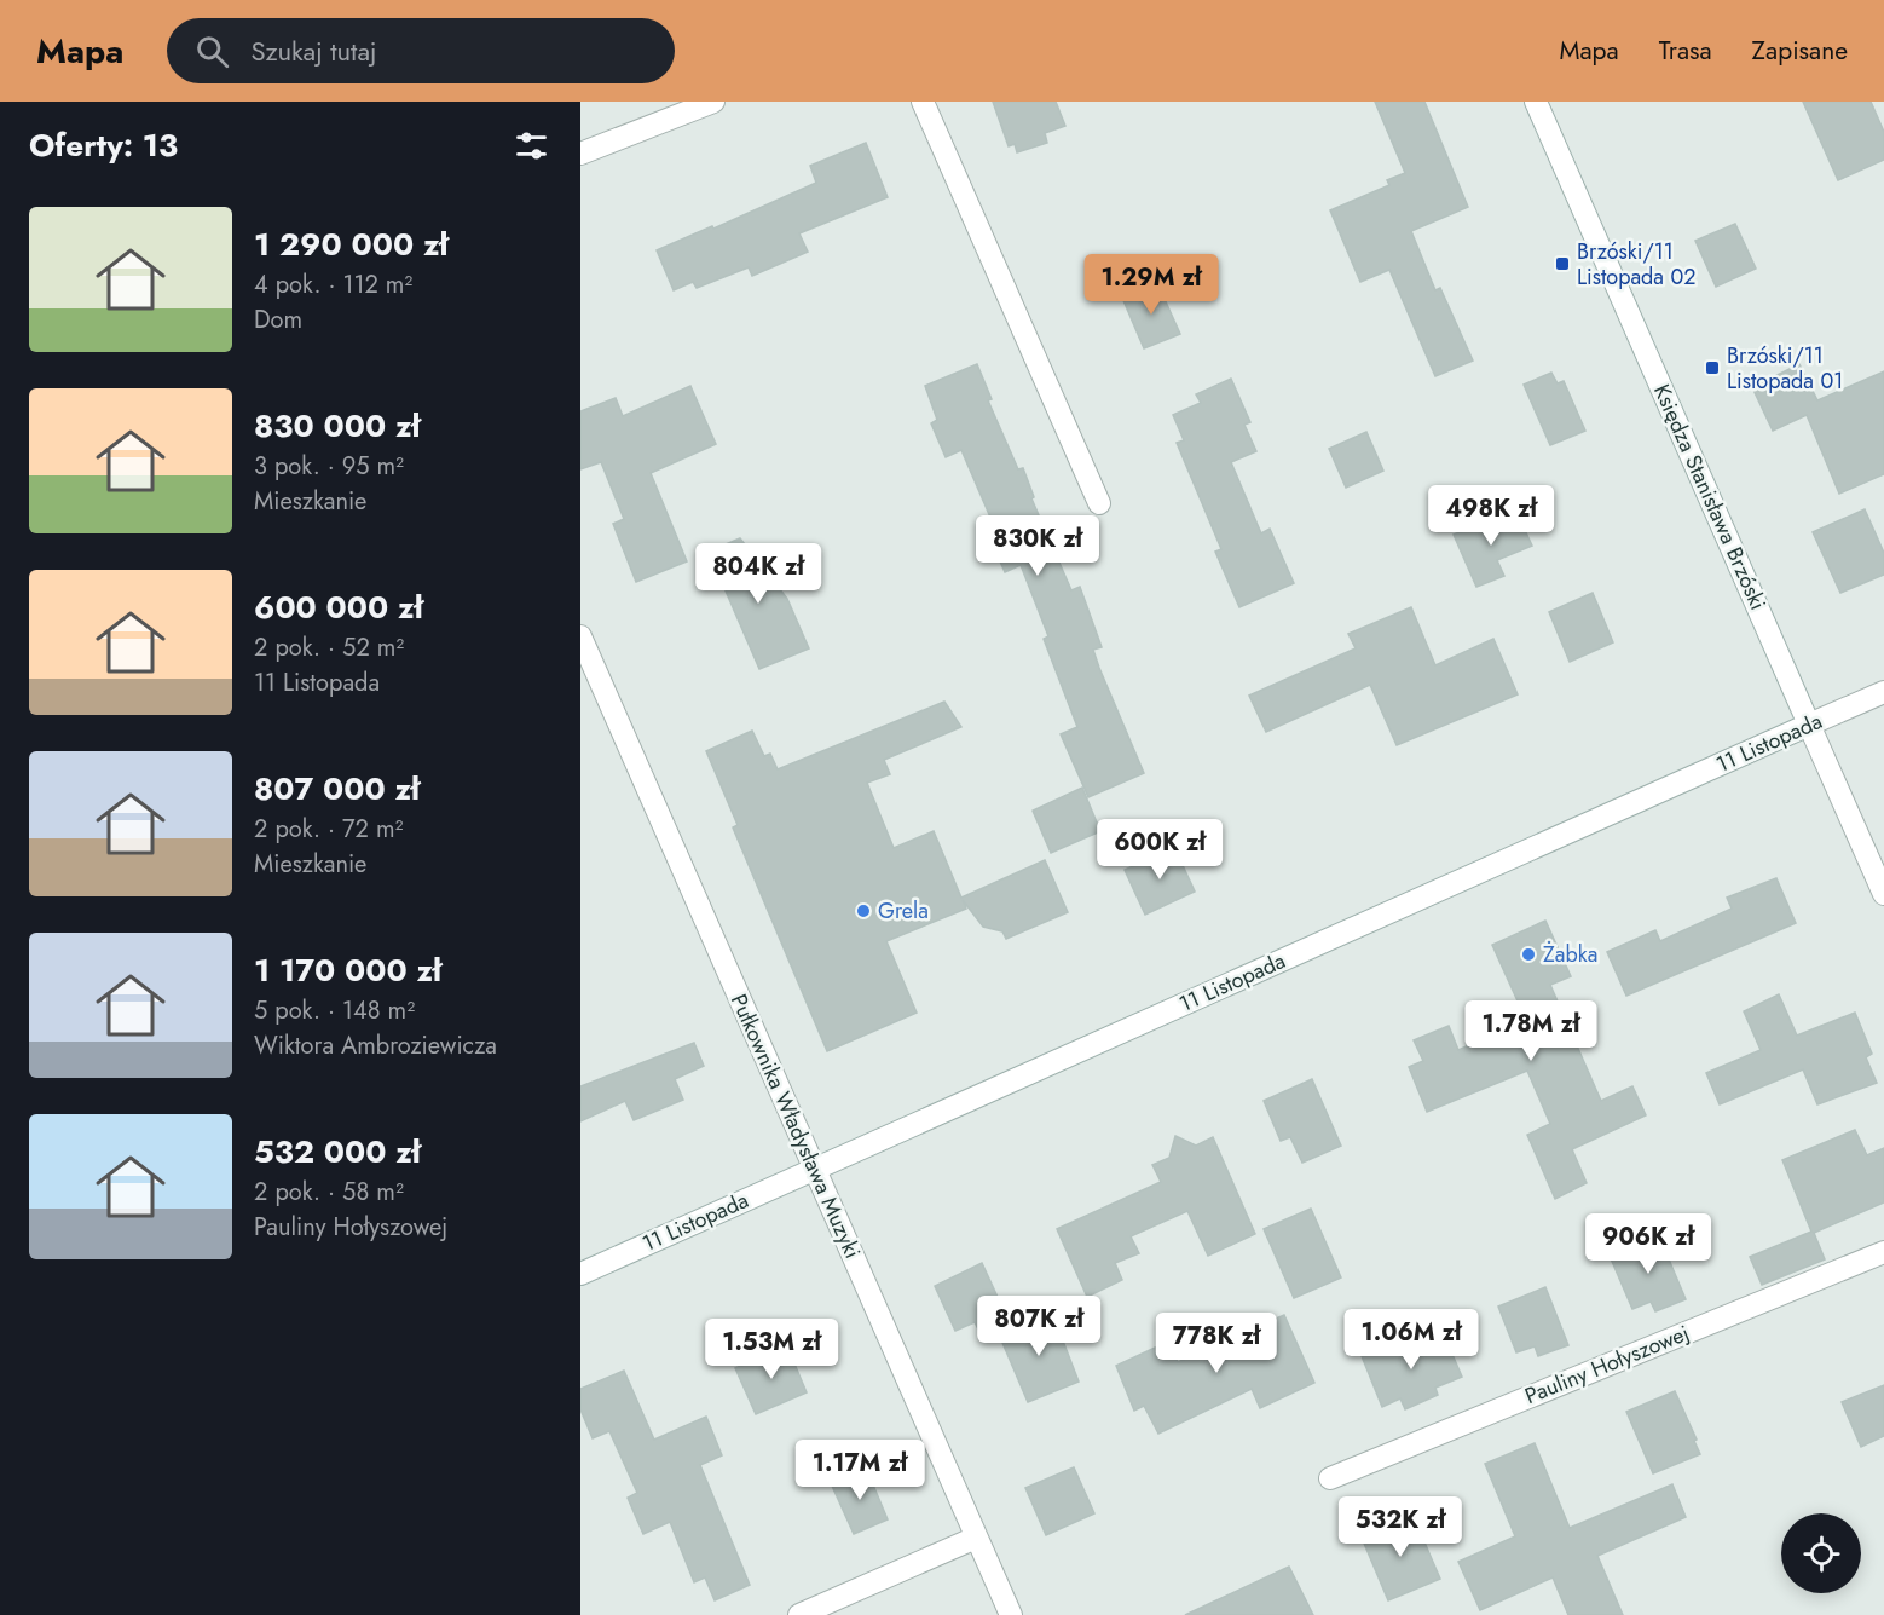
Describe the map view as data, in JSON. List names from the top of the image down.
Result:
{
  "streets": {
    "street": [
      "Księdza Stanisława Brzóski",
      "11 Listopada",
      "Pułkownika Władysława Muzyki",
      "Pauliny Hołyszowej"
    ]
  },
  "crossings": [
    ["Księdza Stanisława Brzóski", "11 Listopada"],
    ["11 Listopada", "Pułkownika Władysława Muzyki"]
  ],
  "places": {
    "transit": ["Brzóski/11 Listopada 02", "Brzóski/11 Listopada 01"],
    "other": ["Grela", "Żabka"]
  },
  "page": {
    "header": "Mapa",
    "search": "Szukaj tutaj",
    "nav": ["Mapa", "Trasa", "Zapisane"],
    "heading": "Oferty: 13",
    "list": [
      {
        "name": "1 290 000 zł",
        "note": "4 pok. · 112 m² · Dom"
      },
      {
        "name": "830 000 zł",
        "note": "3 pok. · 95 m² · Mieszkanie"
      },
      {
        "name": "600 000 zł",
        "note": "2 pok. · 52 m² · 11 Listopada"
      },
      {
        "name": "807 000 zł",
        "note": "2 pok. · 72 m² · Mieszkanie"
      },
      {
        "name": "1 170 000 zł",
        "note": "5 pok. · 148 m² · Wiktora Ambroziewicza"
      },
      {
        "name": "532 000 zł",
        "note": "2 pok. · 58 m² · Pauliny Hołyszowej"
      }
    ],
    "price": [
      "1.29M zł",
      "498K zł",
      "830K zł",
      "804K zł",
      "600K zł",
      "1.78M zł",
      "906K zł",
      "807K zł",
      "1.06M zł",
      "778K zł",
      "1.53M zł",
      "1.17M zł",
      "532K zł"
    ]
  }
}
